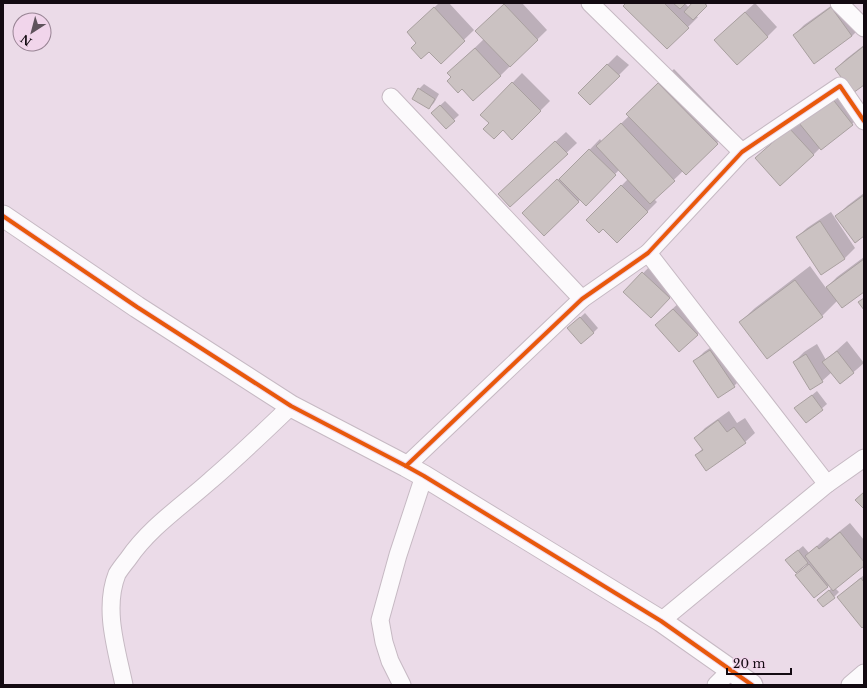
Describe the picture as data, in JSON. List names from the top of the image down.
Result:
{
  "scale_bar": "20 m",
  "north": "bottom left"
}
